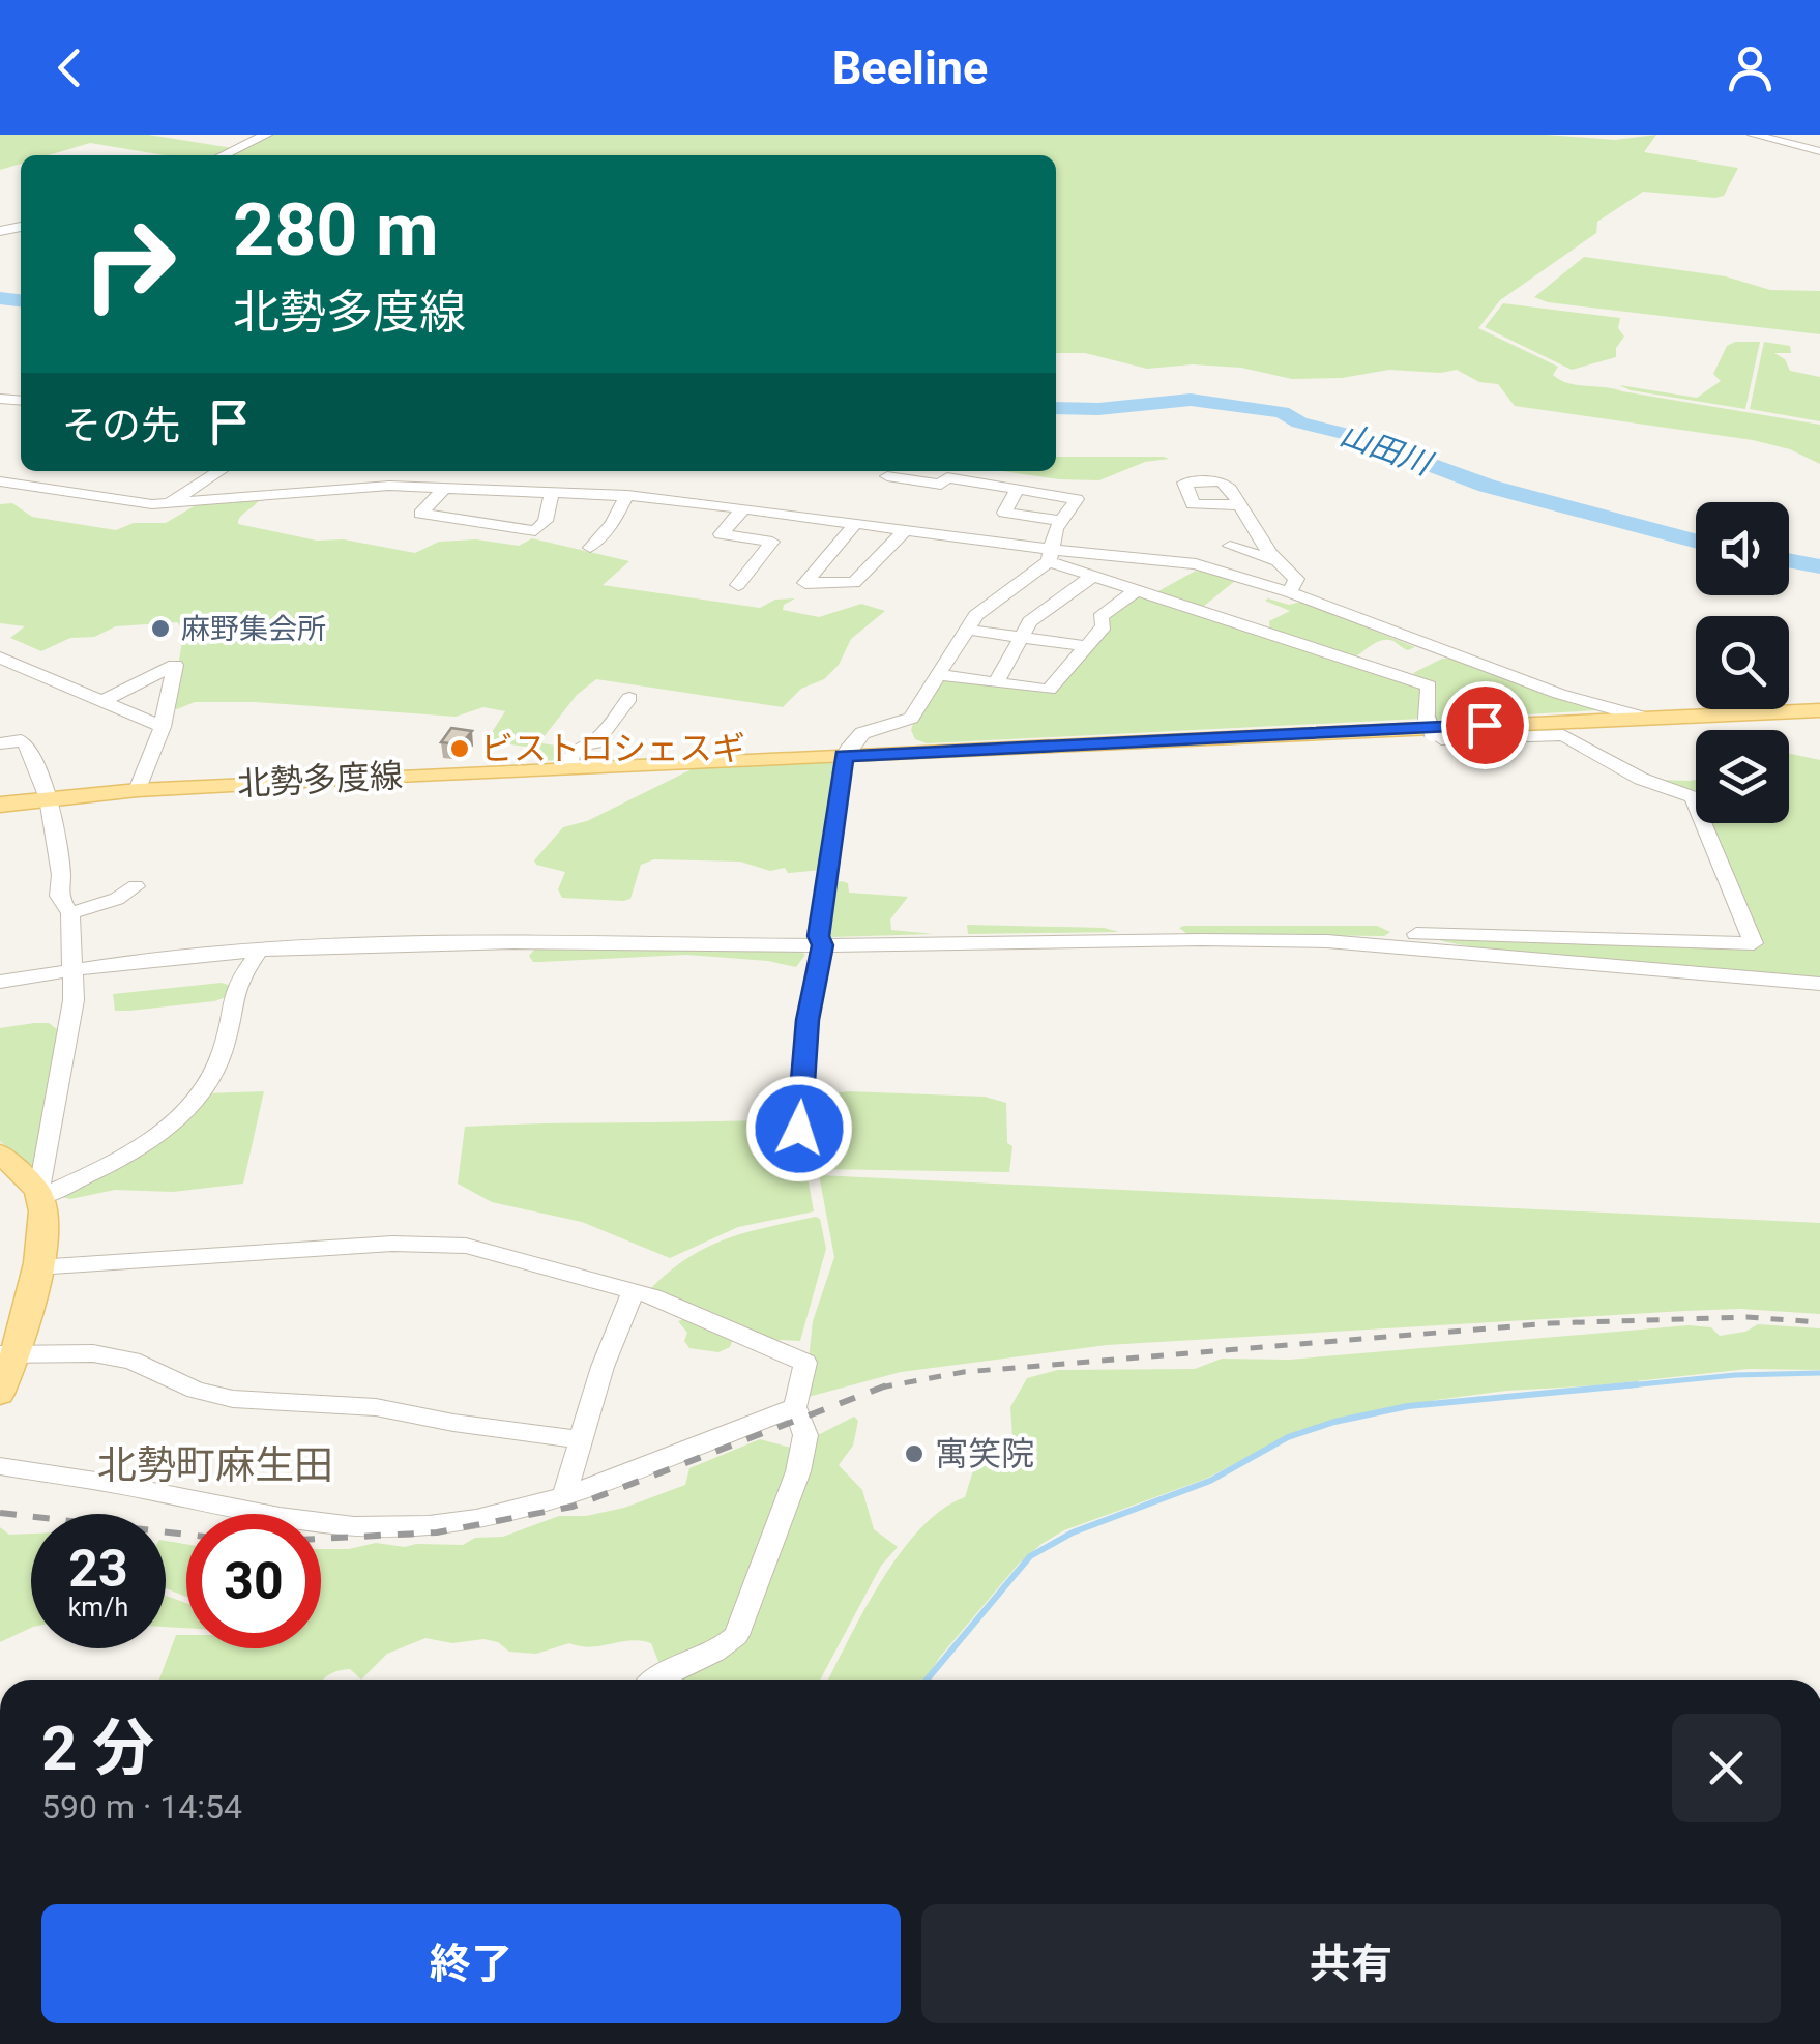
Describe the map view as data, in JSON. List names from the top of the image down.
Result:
{
  "streets": {
    "main road": ["北勢多度線"]
  },
  "districts": ["北勢町麻生田"],
  "water": ["山田川"],
  "places": ["麻野集会所", "ビストロシェスギ", "寓笑院"],
  "page": {
    "header": "Beeline",
    "turn": ["280 m", "北勢多度線"],
    "then": "その先",
    "speed": "23 km/h",
    "limit": "30",
    "heading": ["2 分", "590 m · 14:54"],
    "buttons": ["終了", "共有"]
  }
}
